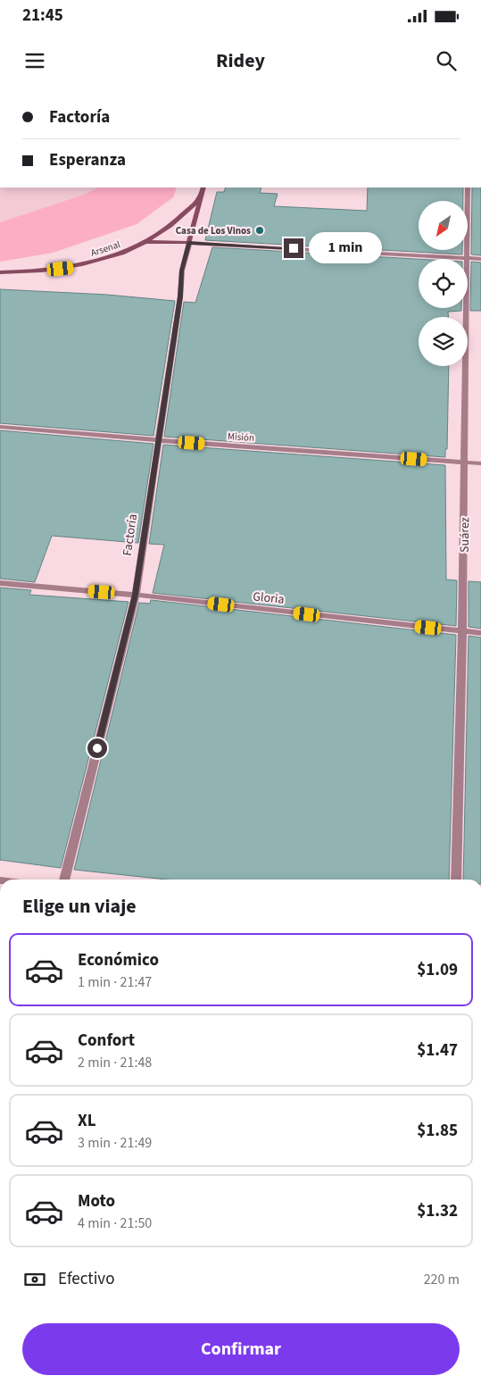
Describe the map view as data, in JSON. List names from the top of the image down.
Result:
{
  "streets": {
    "street": [
      "Arsenal",
      "Misión",
      "Factoría",
      "Suárez",
      "Gloria"
    ]
  },
  "crossings": [
    ["Arsenal", "Factoría"],
    ["Misión", "Factoría"],
    ["Misión", "Suárez"],
    ["Factoría", "Gloria"],
    ["Suárez", "Gloria"]
  ],
  "places": ["Casa de Los Vinos"],
  "north": "bottom left",
  "page": {
    "status": "21:45",
    "header": "Ridey",
    "banner": ["Factoría", "Esperanza"],
    "bubble": "1 min",
    "heading": "Elige un viaje",
    "list": [
      {
        "name": "Económico",
        "note": "1 min · 21:47",
        "value": "$1.09"
      },
      {
        "name": "Confort",
        "note": "2 min · 21:48",
        "value": "$1.47"
      },
      {
        "name": "XL",
        "note": "3 min · 21:49",
        "value": "$1.85"
      },
      {
        "name": "Moto",
        "note": "4 min · 21:50",
        "value": "$1.32"
      }
    ],
    "pay": ["Efectivo", "220 m"],
    "buttons": "Confirmar"
  }
}
